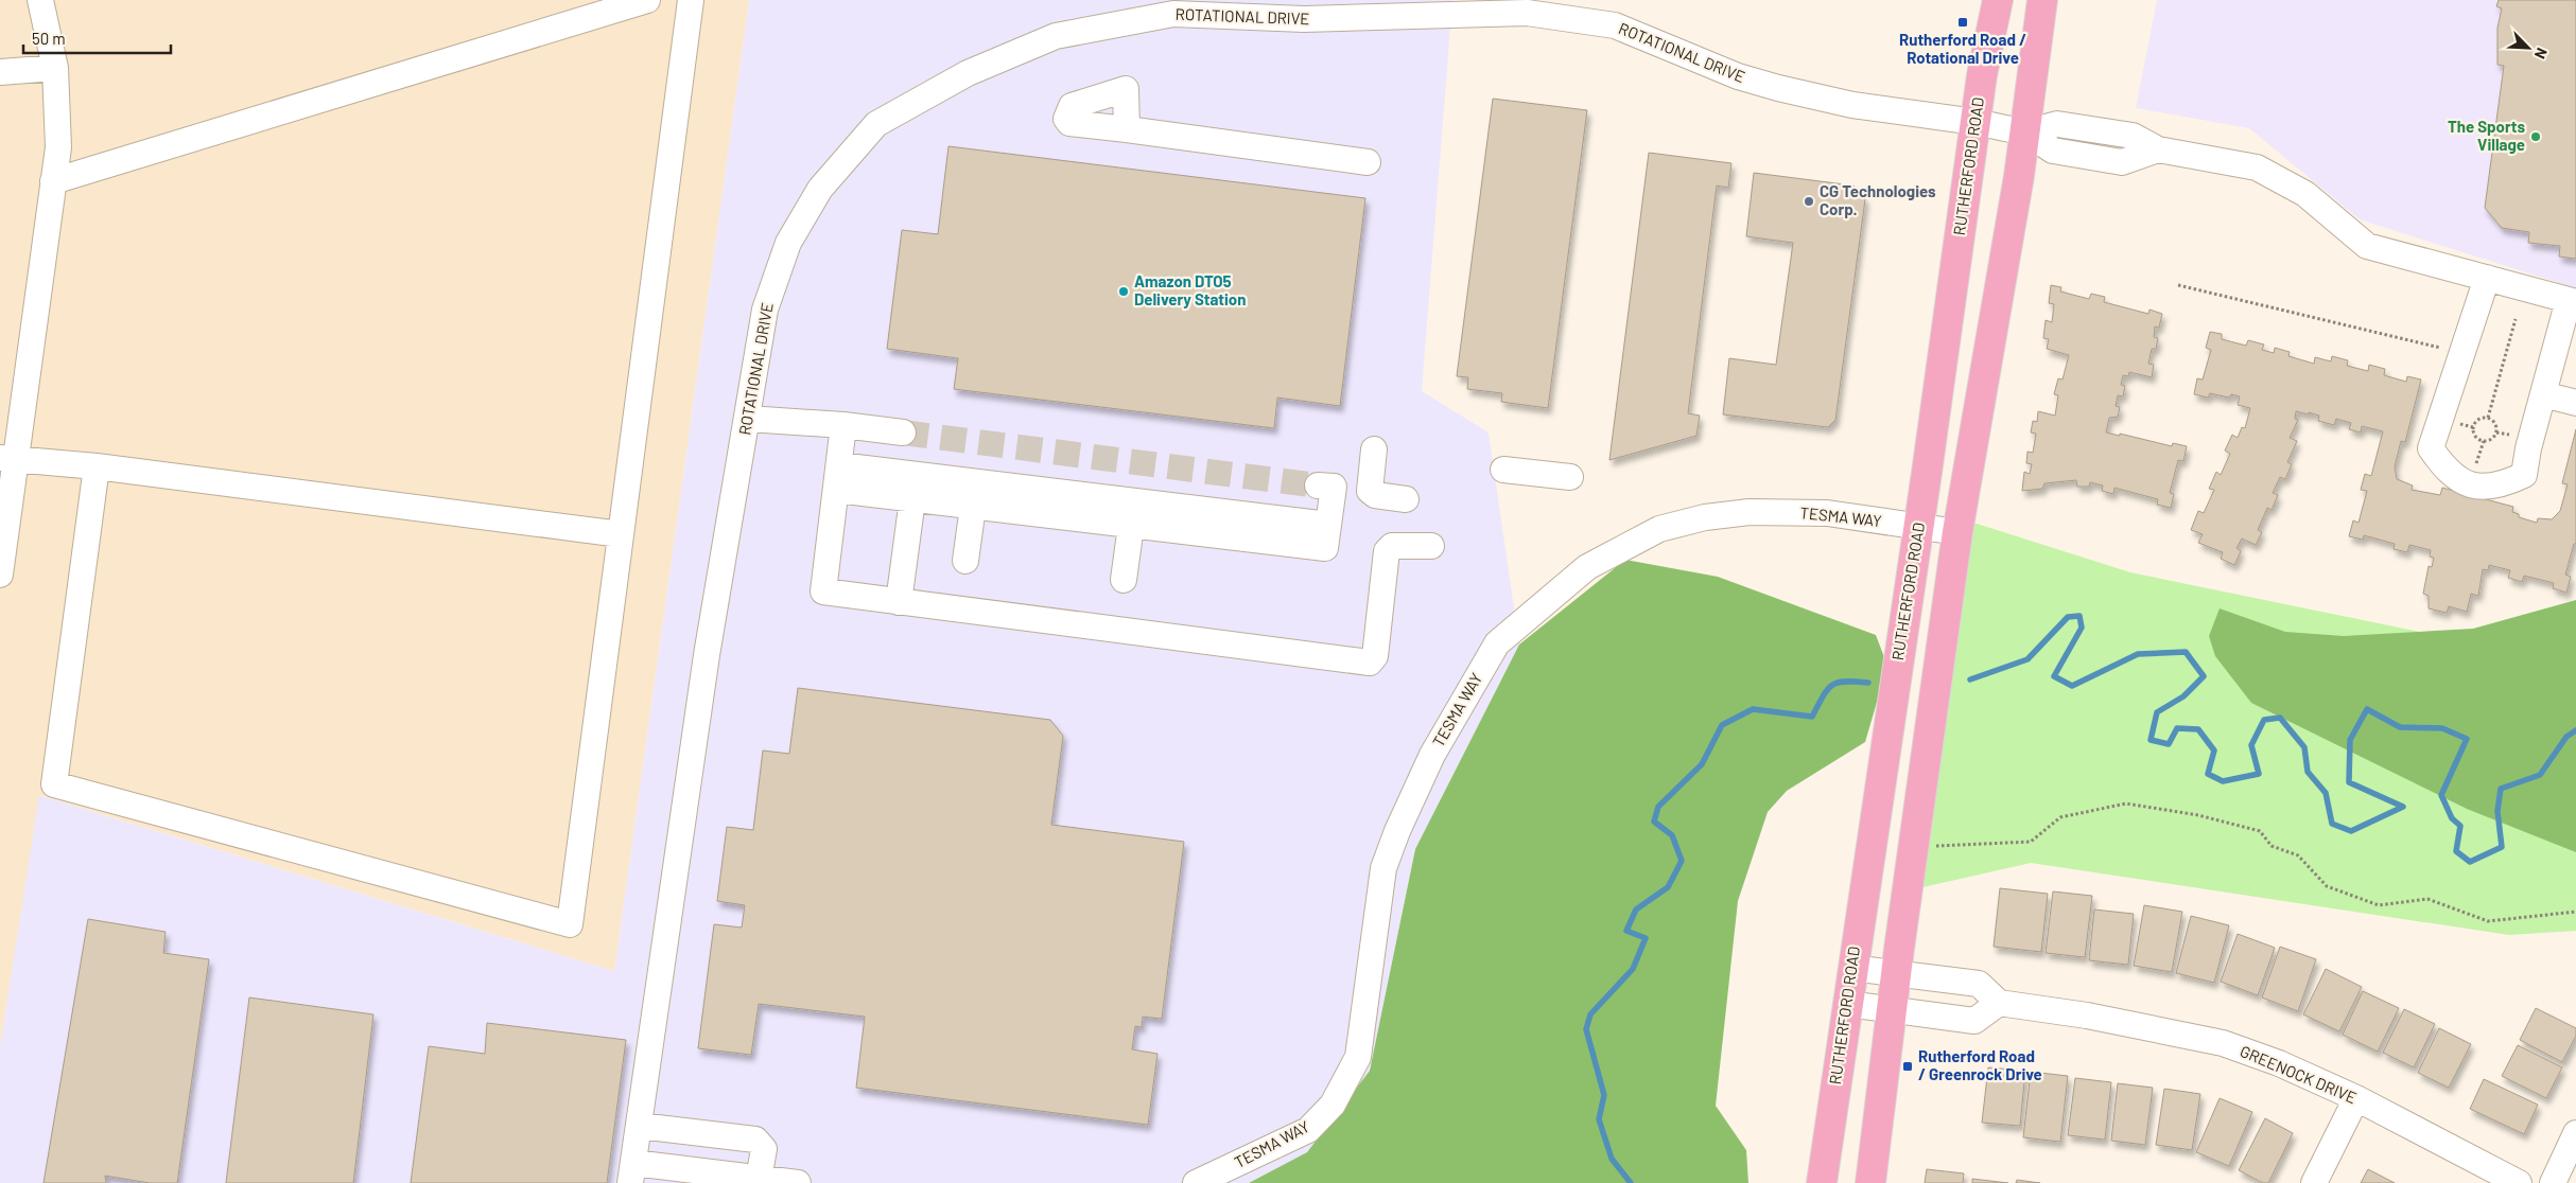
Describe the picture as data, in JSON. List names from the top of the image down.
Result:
{
  "streets": {
    "main road": ["RUTHERFORD ROAD"],
    "street": ["ROTATIONAL DRIVE", "TESMA WAY", "GREENOCK DRIVE"]
  },
  "crossings": [
    ["ROTATIONAL DRIVE", "RUTHERFORD ROAD"],
    ["RUTHERFORD ROAD", "TESMA WAY"]
  ],
  "places": {
    "transit": ["Rutherford Road / Rotational Drive", "Rutherford Road / Greenrock Drive"],
    "other": ["The Sports Village", "CG Technologies Corp.", "Amazon DTO5 Delivery Station"]
  },
  "scale_bar": "50 m",
  "north": "bottom right"
}
